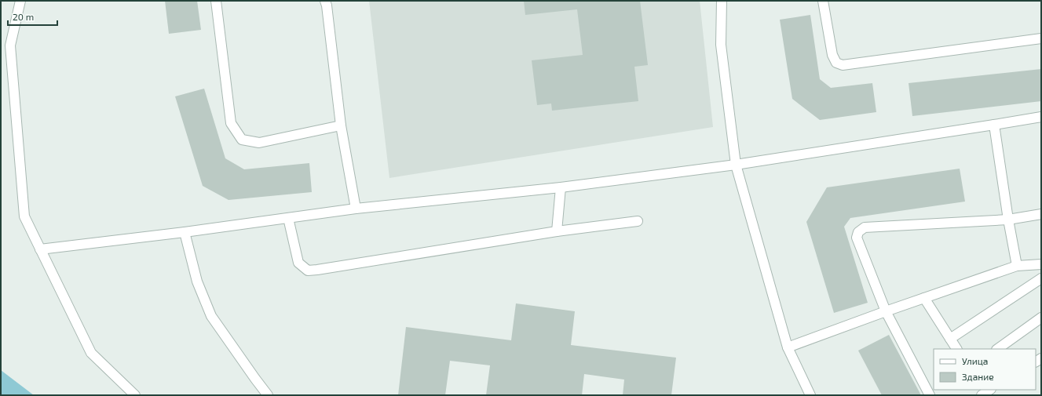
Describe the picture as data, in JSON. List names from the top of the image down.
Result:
{
  "legend": ["Улица", "Здание"],
  "scale_bar": "20 m"
}
